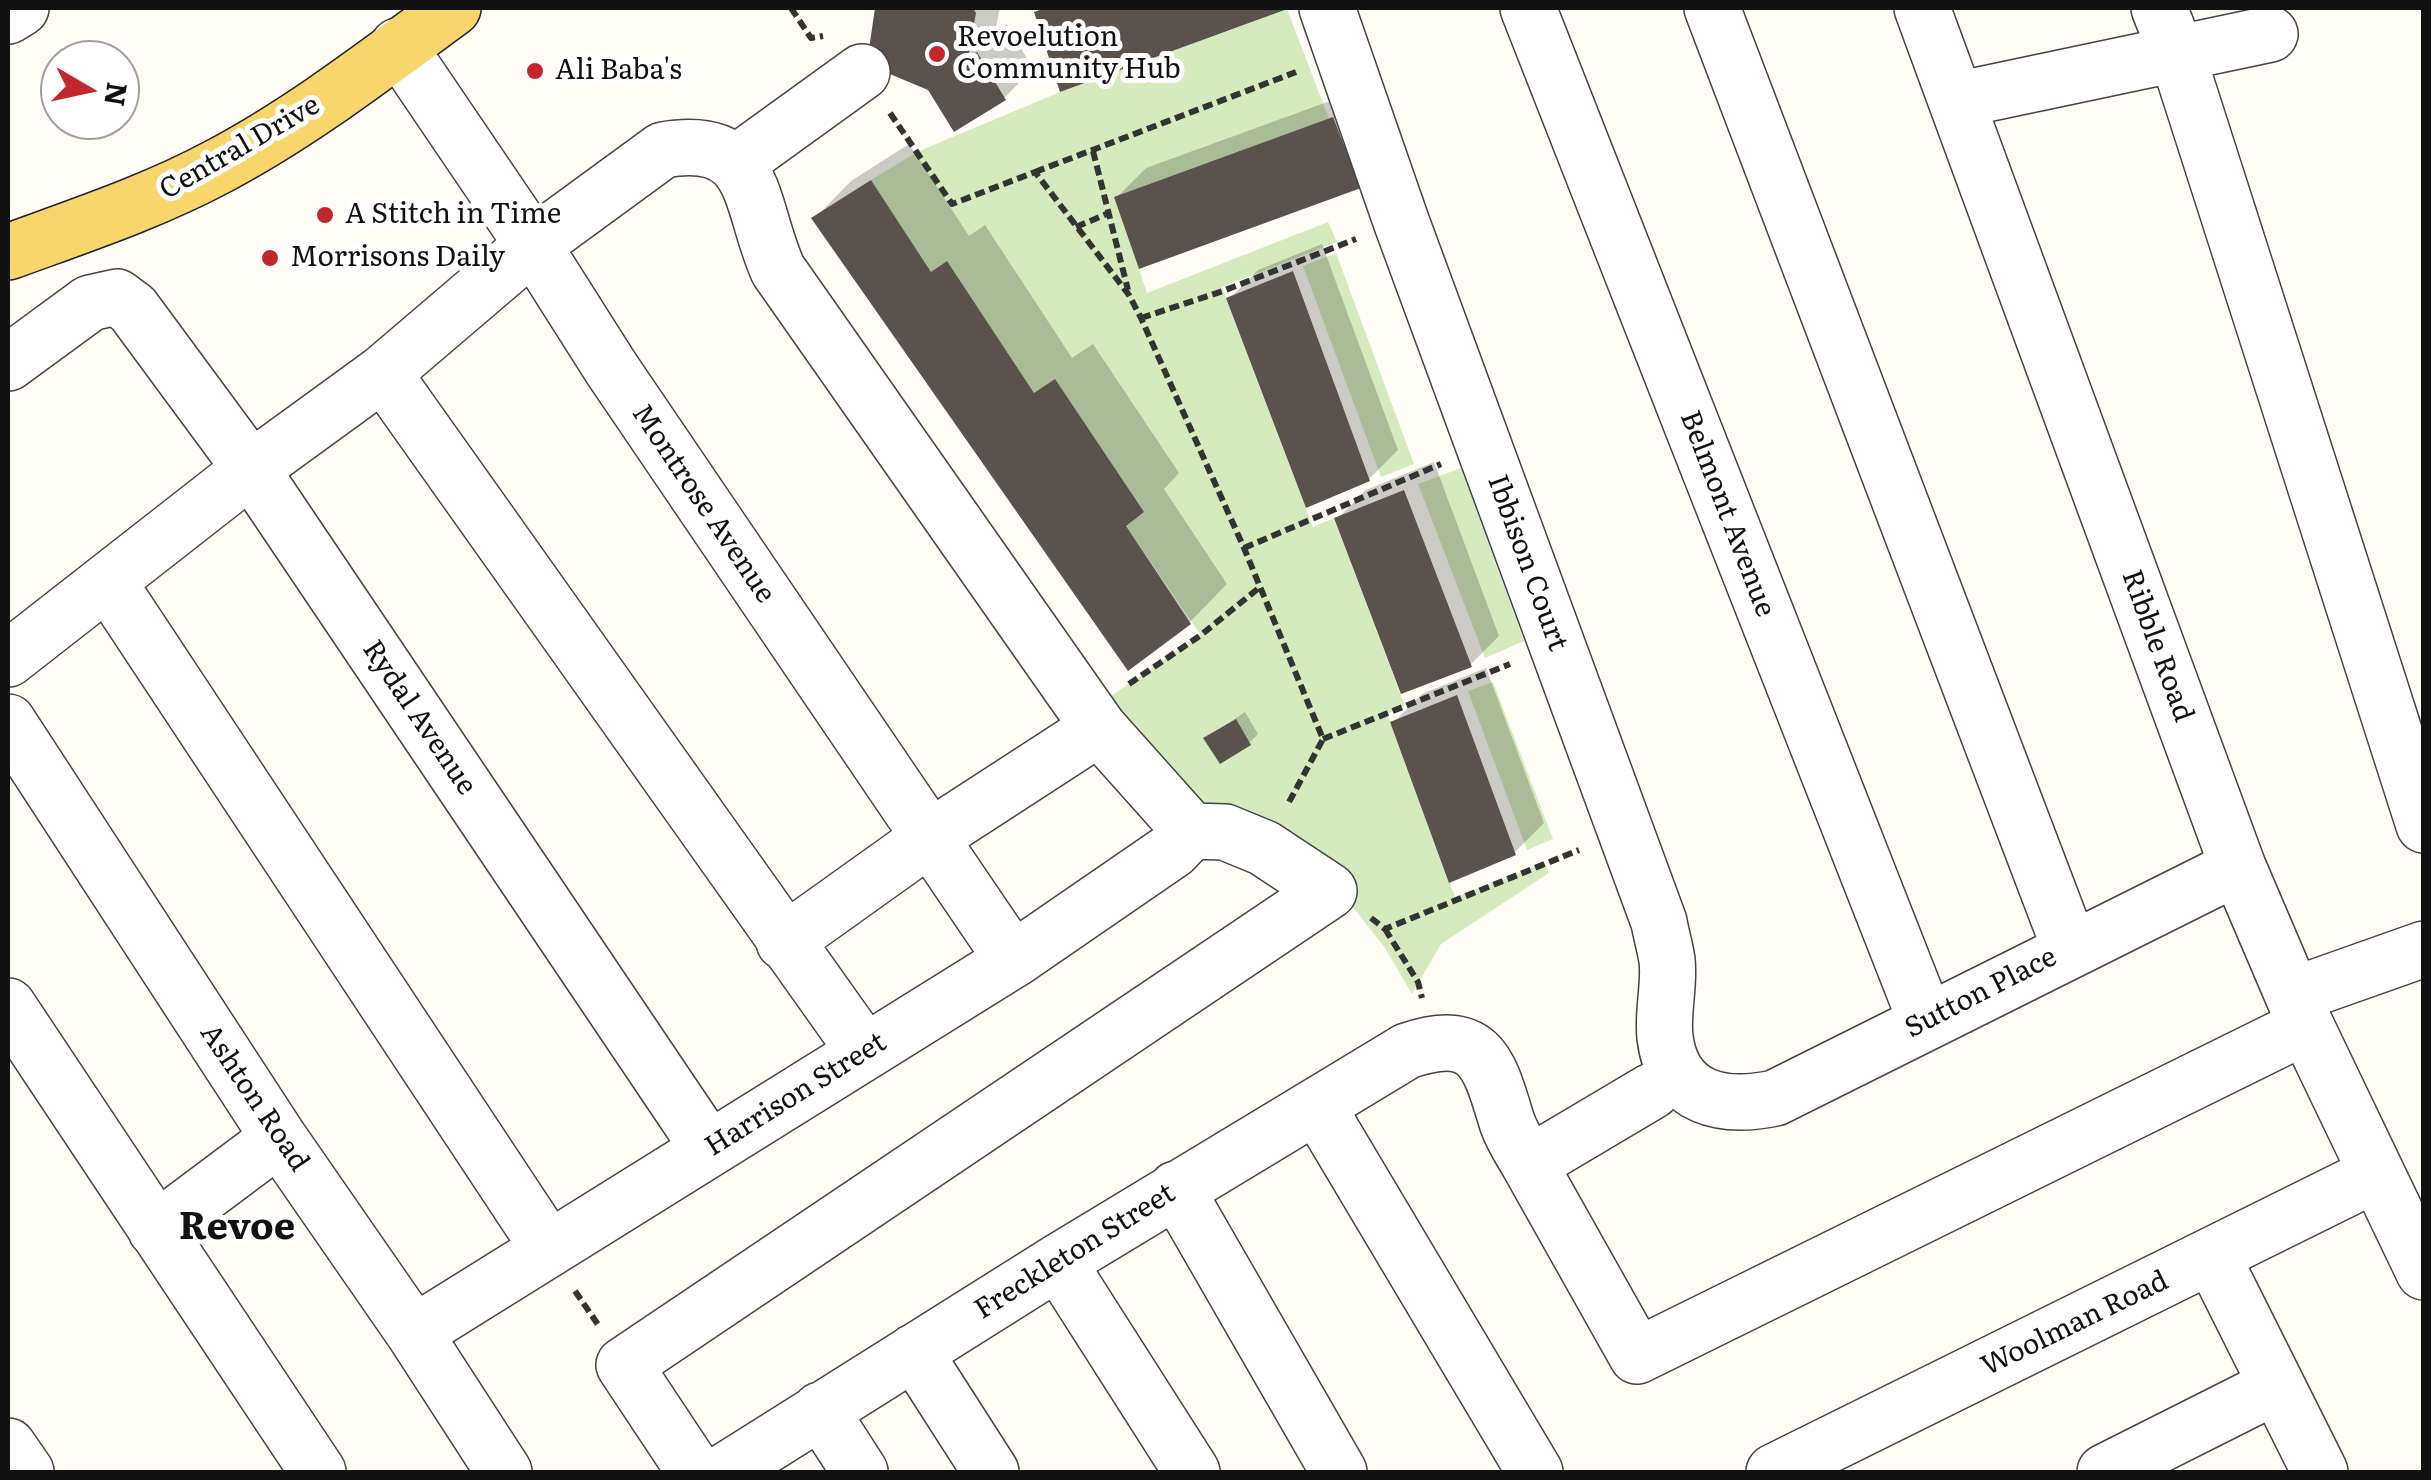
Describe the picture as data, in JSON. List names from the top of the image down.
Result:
{
  "streets": {
    "main road": ["Central Drive"],
    "street": [
      "Montrose Avenue",
      "Belmont Avenue",
      "Ibbison Court",
      "Ribble Road",
      "Rydal Avenue",
      "Sutton Place",
      "Harrison Street",
      "Ashton Road",
      "Freckleton Street",
      "Woolman Road"
    ]
  },
  "crossings": [
    ["Central Drive", "Montrose Avenue"],
    ["Montrose Avenue", "Harrison Street"],
    ["Belmont Avenue", "Sutton Place"],
    ["Ibbison Court", "Sutton Place"],
    ["Ribble Road", "Sutton Place"],
    ["Ribble Road", "Woolman Road"],
    ["Rydal Avenue", "Harrison Street"],
    ["Harrison Street", "Ashton Road"]
  ],
  "districts": ["Revoe"],
  "places": [
    "Revoelution Community Hub",
    "Ali Baba's",
    "A Stitch in Time",
    "Morrisons Daily"
  ],
  "north": "right"
}
